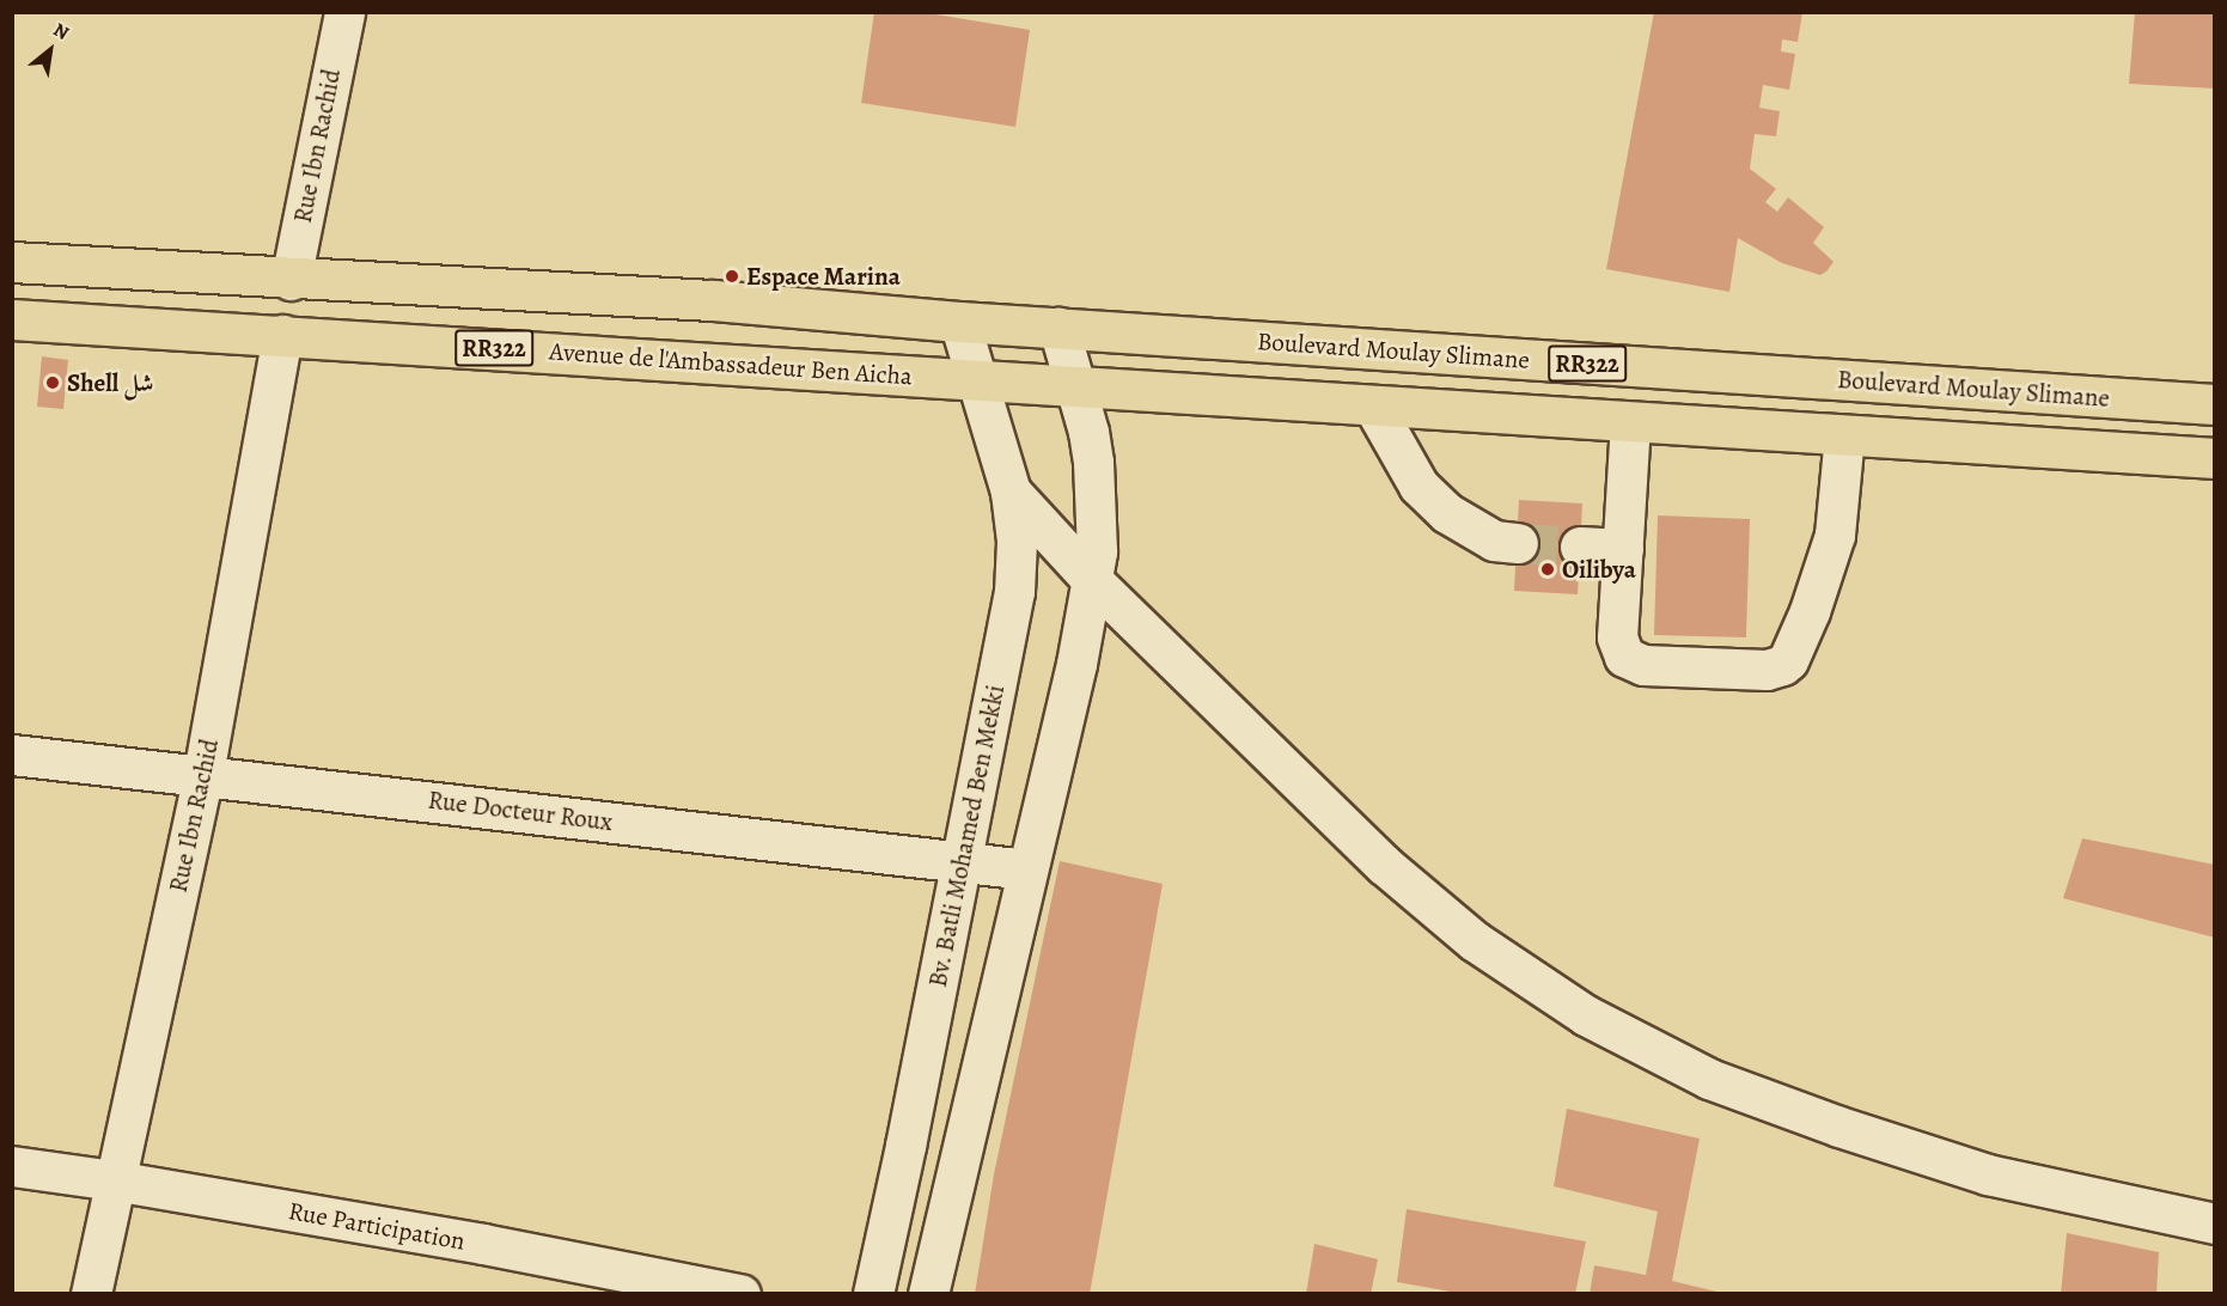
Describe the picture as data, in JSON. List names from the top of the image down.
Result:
{
  "streets": {
    "main road": ["RR322", "Boulevard Moulay Slimane", "Avenue de l'Ambassadeur Ben Aicha"],
    "street": [
      "Rue Ibn Rachid",
      "Rue Docteur Roux",
      "Bv. Batli Mohamed Ben Mekki",
      "Rue Participation"
    ]
  },
  "crossings": [
    ["Rue Ibn Rachid", "RR322"],
    ["Rue Ibn Rachid", "Avenue de l'Ambassadeur Ben Aicha"],
    ["Rue Ibn Rachid", "Rue Docteur Roux"],
    ["Rue Ibn Rachid", "Rue Participation"],
    ["RR322", "Boulevard Moulay Slimane"],
    ["RR322", "Avenue de l'Ambassadeur Ben Aicha"],
    ["RR322", "Bv. Batli Mohamed Ben Mekki"],
    ["Boulevard Moulay Slimane", "Bv. Batli Mohamed Ben Mekki"],
    ["Avenue de l'Ambassadeur Ben Aicha", "Bv. Batli Mohamed Ben Mekki"],
    ["Rue Docteur Roux", "Bv. Batli Mohamed Ben Mekki"]
  ],
  "places": ["Espace Marina", "Shell شل", "Oilibya"],
  "north": "top right"
}
